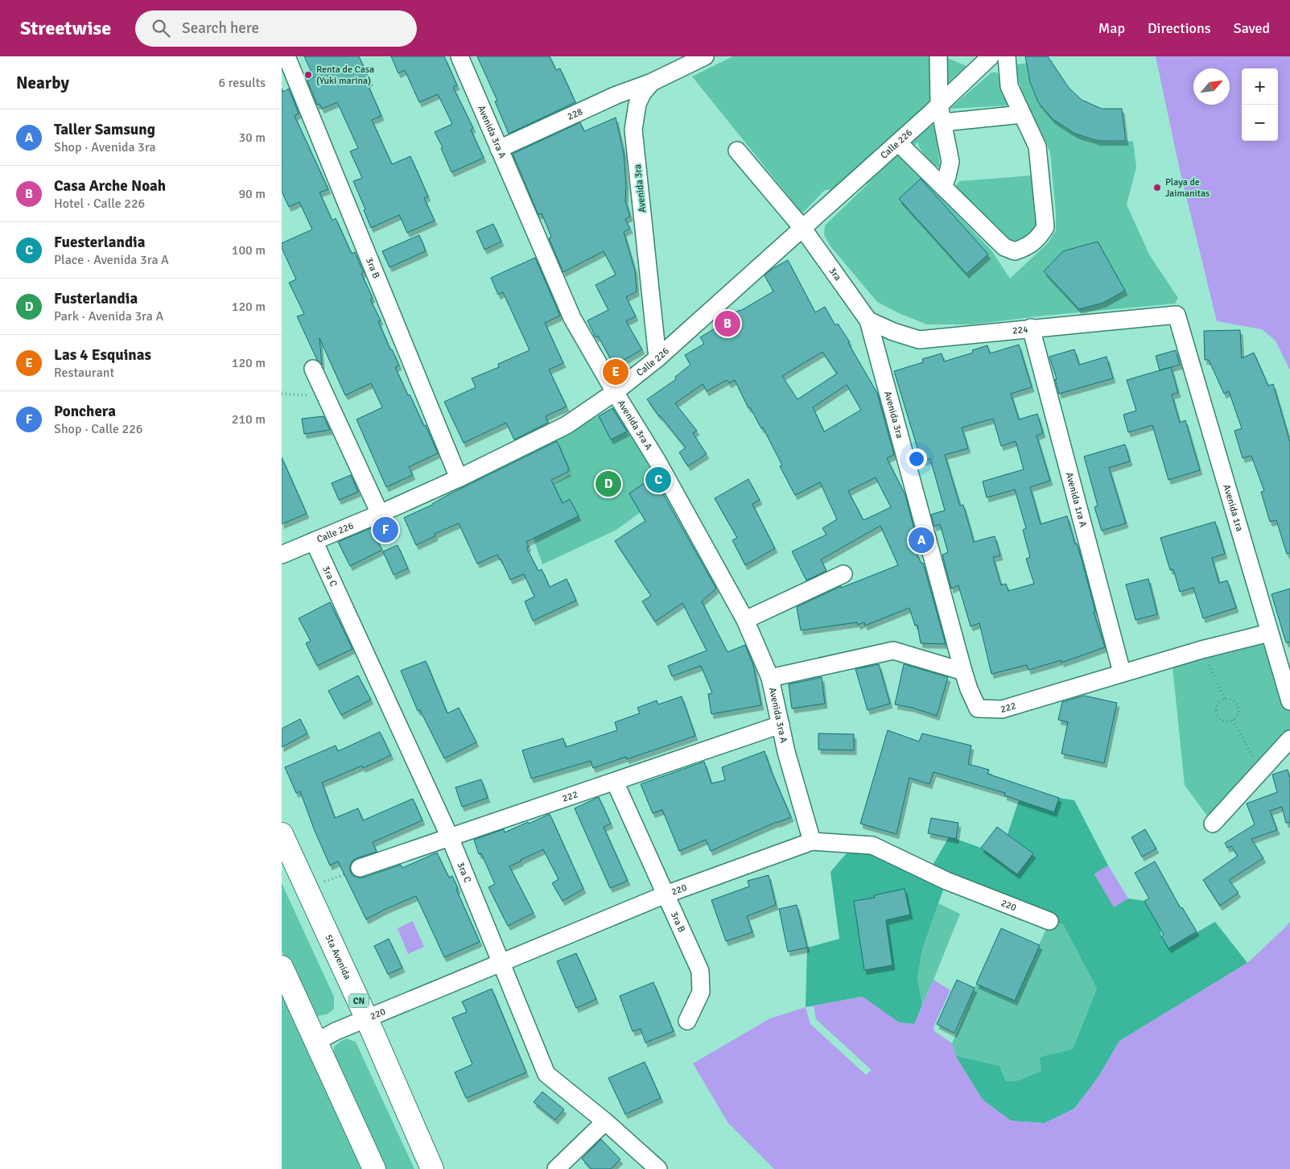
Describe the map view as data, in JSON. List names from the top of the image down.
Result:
{
  "streets": {
    "highway": ["5ta Avenida", "CN"],
    "street": [
      "228",
      "Avenida 3ra A",
      "Calle 226",
      "Avenida 3ra",
      "3ra B",
      "3ra",
      "224",
      "Avenida 1ra A",
      "Avenida 1ra",
      "3ra C",
      "222",
      "220"
    ]
  },
  "crossings": [
    ["228", "Avenida 3ra A"],
    ["228", "Avenida 3ra"],
    ["Avenida 3ra A", "Calle 226"],
    ["Avenida 3ra A", "222"],
    ["Avenida 3ra A", "220"],
    ["Calle 226", "Avenida 3ra"],
    ["Calle 226", "3ra B"],
    ["Calle 226", "3ra"],
    ["Calle 226", "3ra C"],
    ["Avenida 3ra", "3ra"],
    ["Avenida 3ra", "224"],
    ["Avenida 3ra", "222"],
    ["3ra B", "222"],
    ["3ra B", "220"],
    ["3ra", "224"],
    ["224", "Avenida 1ra A"],
    ["224", "Avenida 1ra"],
    ["Avenida 1ra A", "222"],
    ["Avenida 1ra", "222"],
    ["3ra C", "222"],
    ["3ra C", "220"],
    ["220", "5ta Avenida"]
  ],
  "places": ["Renta de Casa (Yuki marina)", "Playa de Jaimanitas"],
  "north": "top right",
  "page": {
    "header": "Streetwise",
    "search": "Search here",
    "nav": ["Map", "Directions", "Saved"],
    "heading": ["Nearby", "6 results"],
    "map_buttons": ["+", "−"],
    "list": [
      {
        "mark": "A",
        "name": "Taller Samsung",
        "note": "Shop · Avenida 3ra",
        "value": "30 m"
      },
      {
        "mark": "B",
        "name": "Casa Arche Noah",
        "note": "Hotel · Calle 226",
        "value": "90 m"
      },
      {
        "mark": "C",
        "name": "Fuesterlandia",
        "note": "Place · Avenida 3ra A",
        "value": "100 m"
      },
      {
        "mark": "D",
        "name": "Fusterlandia",
        "note": "Park · Avenida 3ra A",
        "value": "120 m"
      },
      {
        "mark": "E",
        "name": "Las 4 Esquinas",
        "note": "Restaurant",
        "value": "120 m"
      },
      {
        "mark": "F",
        "name": "Ponchera",
        "note": "Shop · Calle 226",
        "value": "210 m"
      }
    ],
    "pins": [
      "B",
      "E",
      "C",
      "D",
      "F",
      "A"
    ]
  }
}
